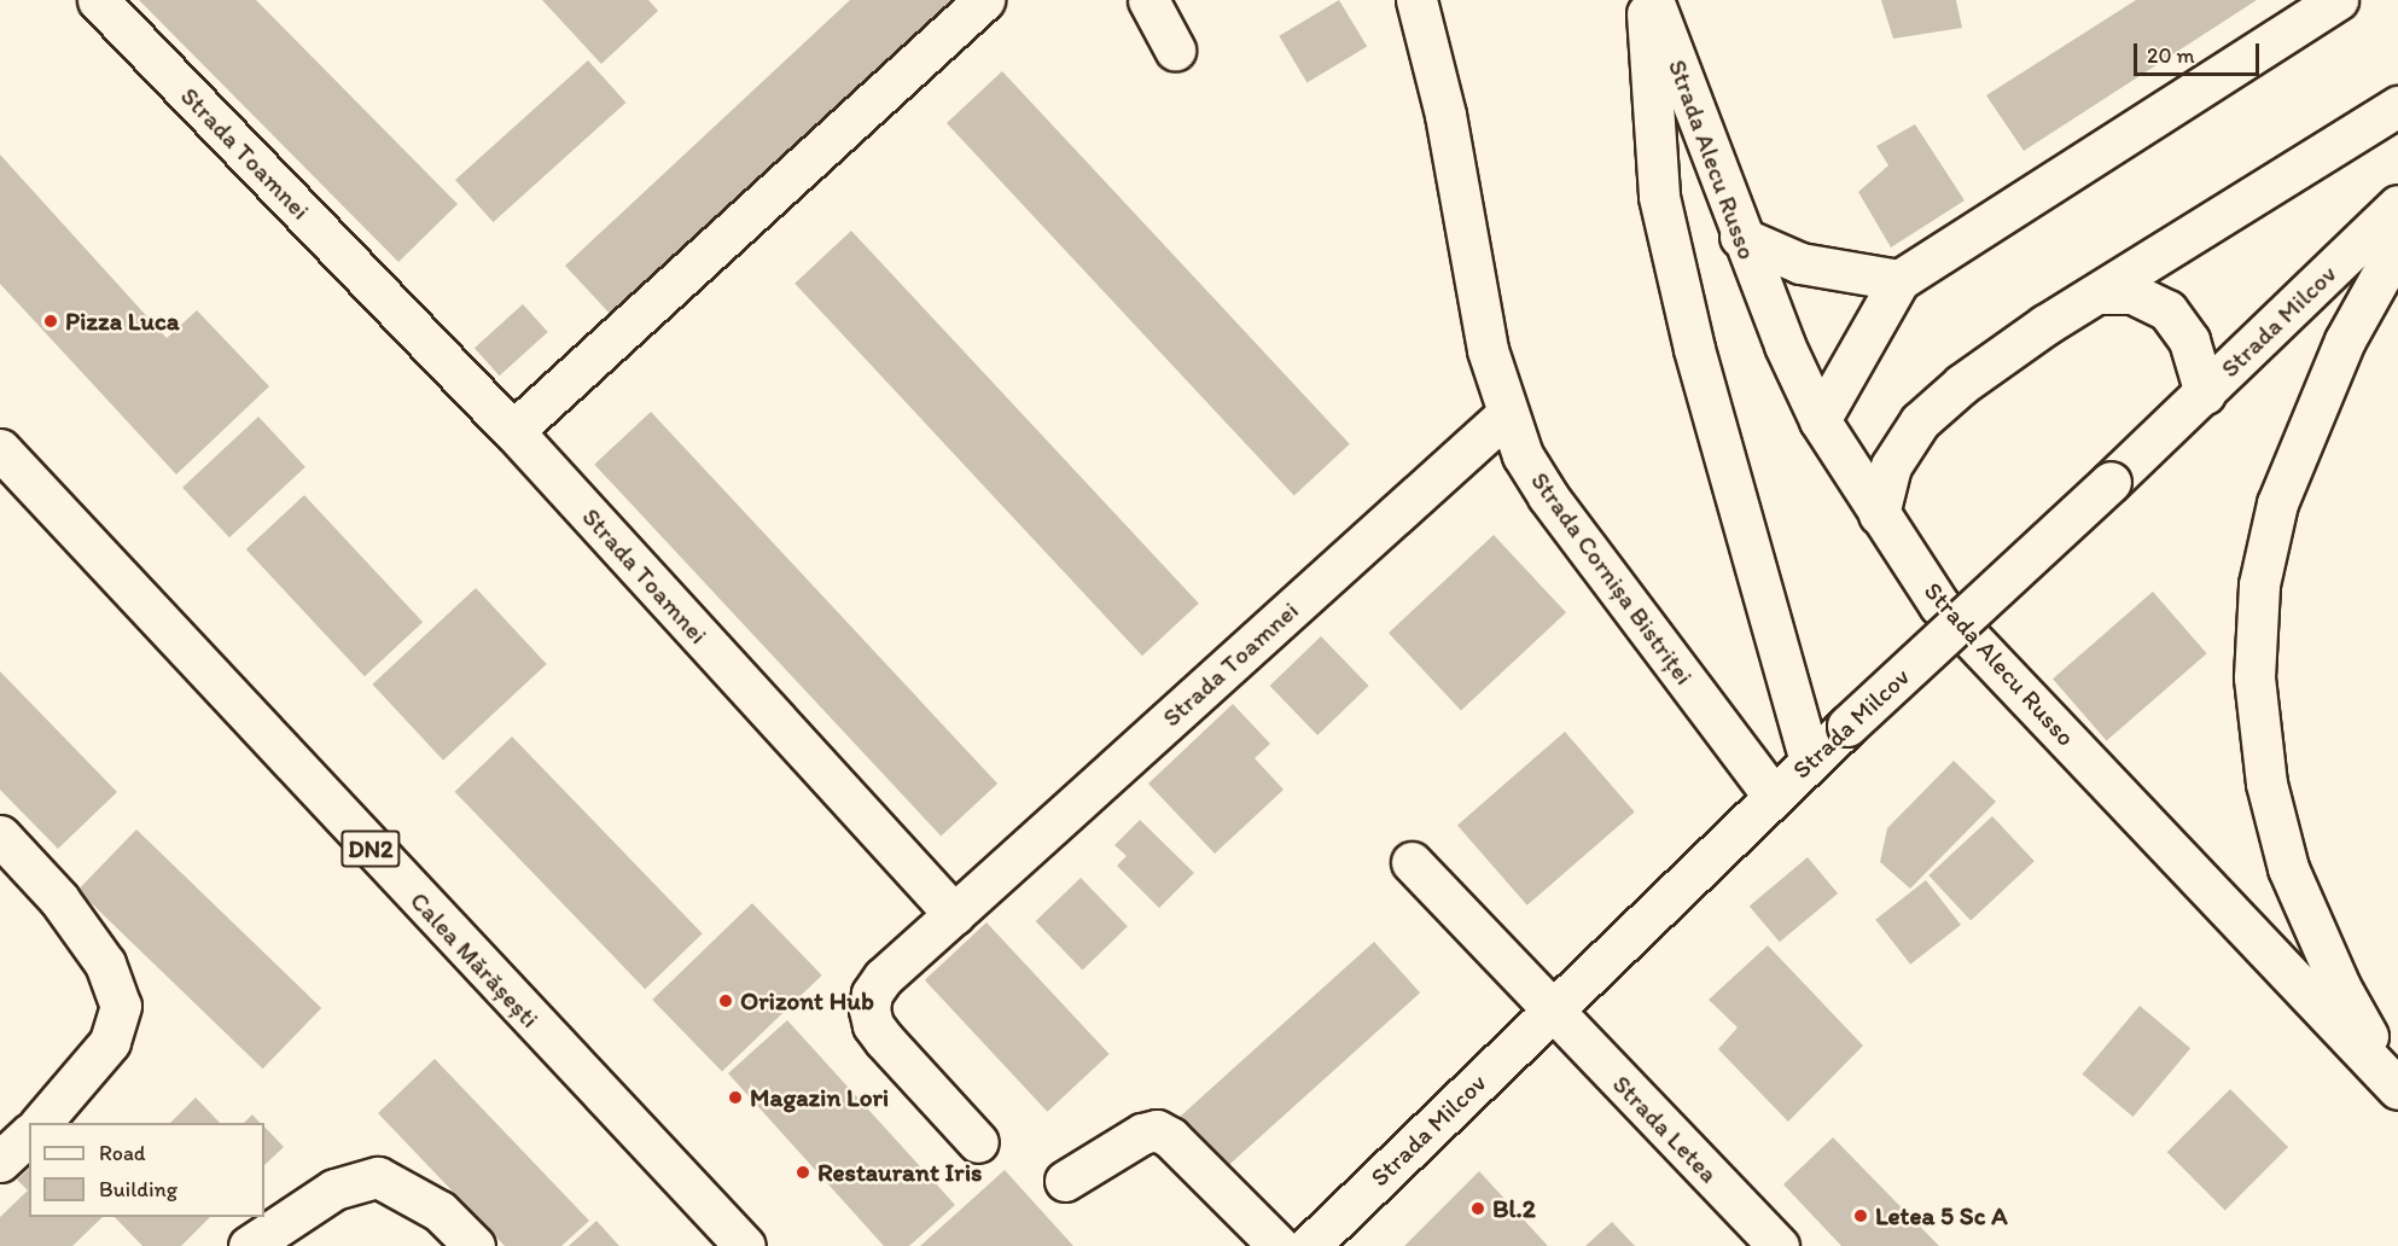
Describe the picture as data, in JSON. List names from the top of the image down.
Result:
{
  "streets": {
    "street": [
      "Strada Toamnei",
      "Strada Alecu Russo",
      "Strada Milcov",
      "Strada Cornișa Bistriței",
      "DN2",
      "Calea Mărășești",
      "Strada Letea"
    ]
  },
  "crossings": [
    ["Strada Toamnei", "Strada Cornișa Bistriței"],
    ["Strada Alecu Russo", "Strada Milcov"],
    ["Strada Milcov", "Strada Cornișa Bistriței"],
    ["Strada Milcov", "Strada Letea"]
  ],
  "places": [
    "Pizza Luca",
    "Orizont Hub",
    "Magazin Lori",
    "Restaurant Iris",
    "Bl.2",
    "Letea 5 Sc A"
  ],
  "legend": ["Road", "Building"],
  "scale_bar": "20 m"
}
